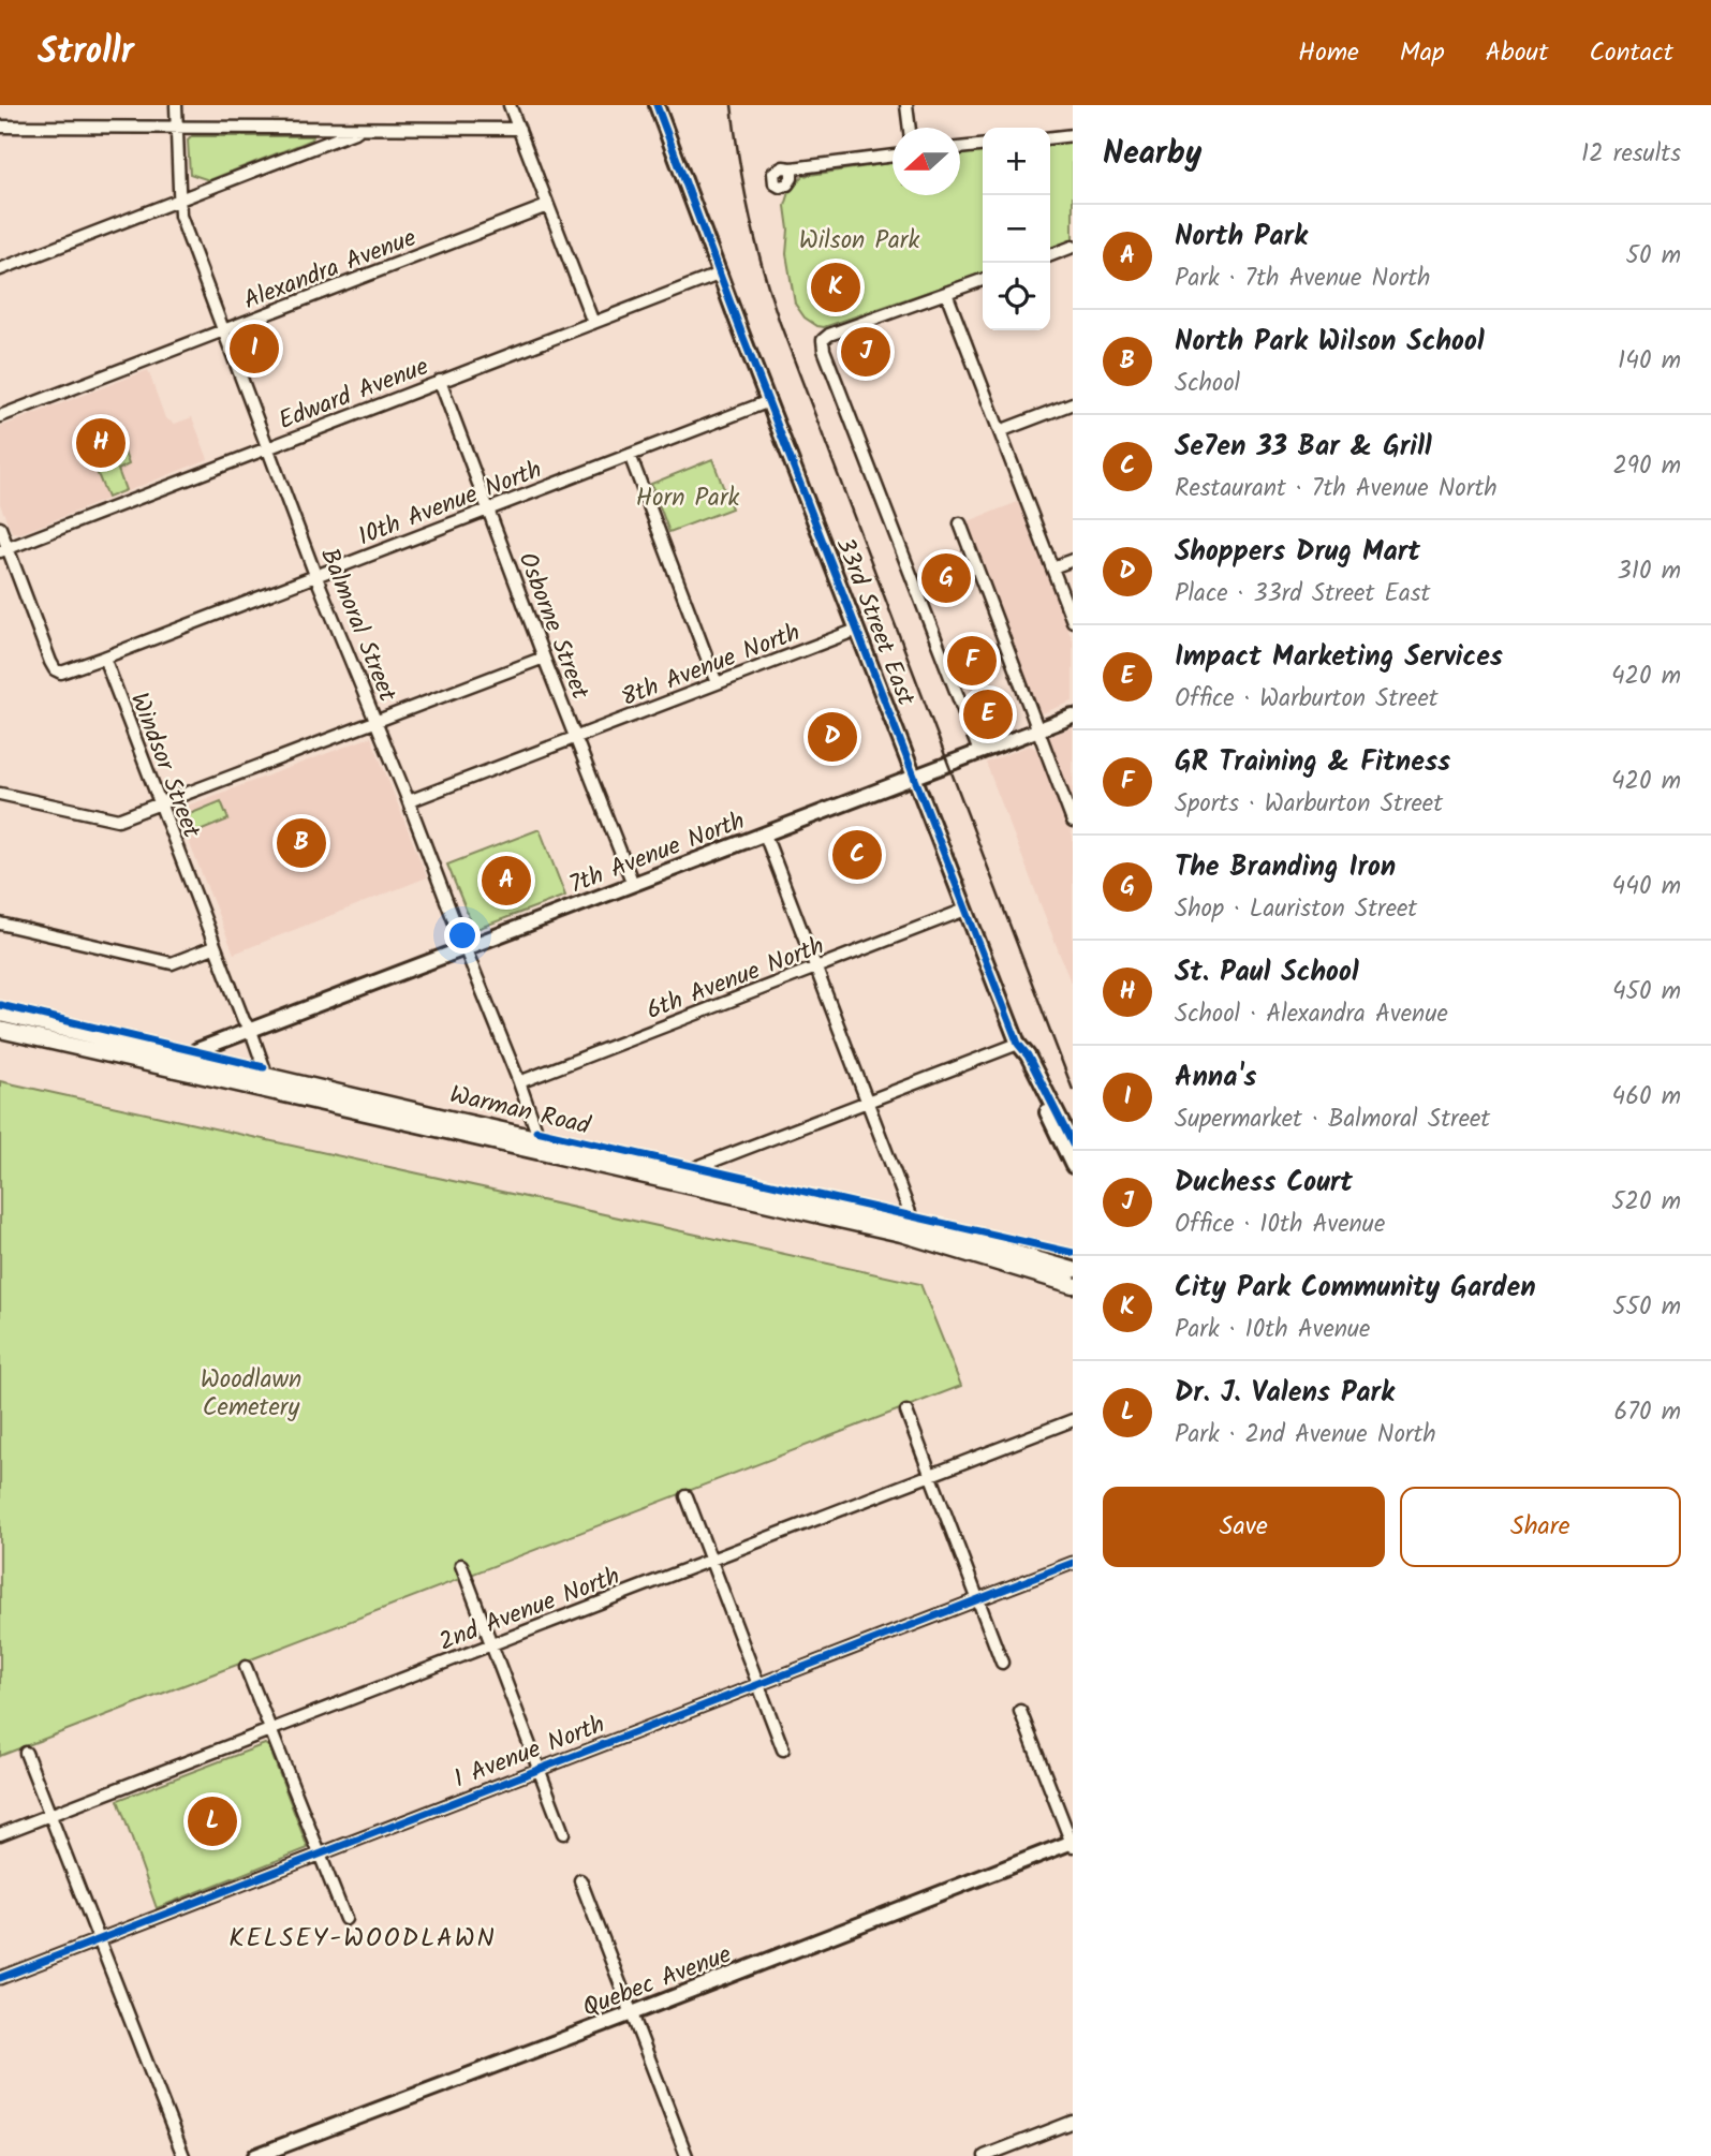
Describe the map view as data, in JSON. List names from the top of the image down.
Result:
{
  "streets": {
    "main road": ["Warman Road"],
    "street": [
      "Alexandra Avenue",
      "Edward Avenue",
      "10th Avenue North",
      "33rd Street East",
      "Balmoral Street",
      "Osborne Street",
      "8th Avenue North",
      "Windsor Street",
      "7th Avenue North",
      "6th Avenue North",
      "2nd Avenue North",
      "1 Avenue North",
      "Quebec Avenue"
    ]
  },
  "crossings": [
    ["Alexandra Avenue", "Balmoral Street"],
    ["Edward Avenue", "33rd Street East"],
    ["Edward Avenue", "Balmoral Street"],
    ["Edward Avenue", "Osborne Street"],
    ["10th Avenue North", "33rd Street East"],
    ["10th Avenue North", "Balmoral Street"],
    ["10th Avenue North", "Osborne Street"],
    ["10th Avenue North", "Windsor Street"],
    ["33rd Street East", "8th Avenue North"],
    ["33rd Street East", "7th Avenue North"],
    ["33rd Street East", "6th Avenue North"],
    ["Balmoral Street", "8th Avenue North"],
    ["Balmoral Street", "7th Avenue North"],
    ["Balmoral Street", "6th Avenue North"],
    ["Balmoral Street", "Warman Road"],
    ["Osborne Street", "8th Avenue North"],
    ["Osborne Street", "7th Avenue North"],
    ["Windsor Street", "7th Avenue North"],
    ["Windsor Street", "Warman Road"],
    ["7th Avenue North", "Warman Road"]
  ],
  "districts": ["KELSEY-WOODLAWN"],
  "parks": ["Wilson Park", "Horn Park", "Woodlawn Cemetery"],
  "north": "left",
  "page": {
    "header": "Strollr",
    "nav": [
      "Home",
      "Map",
      "About",
      "Contact"
    ],
    "heading": ["Nearby", "12 results"],
    "map_buttons": ["+", "−"],
    "list": [
      {
        "mark": "A",
        "name": "North Park",
        "note": "Park · 7th Avenue North",
        "value": "50 m"
      },
      {
        "mark": "B",
        "name": "North Park Wilson School",
        "note": "School",
        "value": "140 m"
      },
      {
        "mark": "C",
        "name": "Se7en 33 Bar & Grill",
        "note": "Restaurant · 7th Avenue North",
        "value": "290 m"
      },
      {
        "mark": "D",
        "name": "Shoppers Drug Mart",
        "note": "Place · 33rd Street East",
        "value": "310 m"
      },
      {
        "mark": "E",
        "name": "Impact Marketing Services",
        "note": "Office · Warburton Street",
        "value": "420 m"
      },
      {
        "mark": "F",
        "name": "GR Training & Fitness",
        "note": "Sports · Warburton Street",
        "value": "420 m"
      },
      {
        "mark": "G",
        "name": "The Branding Iron",
        "note": "Shop · Lauriston Street",
        "value": "440 m"
      },
      {
        "mark": "H",
        "name": "St. Paul School",
        "note": "School · Alexandra Avenue",
        "value": "450 m"
      },
      {
        "mark": "I",
        "name": "Anna's",
        "note": "Supermarket · Balmoral Street",
        "value": "460 m"
      },
      {
        "mark": "J",
        "name": "Duchess Court",
        "note": "Office · 10th Avenue",
        "value": "520 m"
      },
      {
        "mark": "K",
        "name": "City Park Community Garden",
        "note": "Park · 10th Avenue",
        "value": "550 m"
      },
      {
        "mark": "L",
        "name": "Dr. J. Valens Park",
        "note": "Park · 2nd Avenue North",
        "value": "670 m"
      }
    ],
    "pins": [
      "K",
      "I",
      "J",
      "H",
      "G",
      "F",
      "E",
      "D",
      "B",
      "C",
      "A",
      "L"
    ],
    "buttons": ["Save", "Share"]
  }
}
